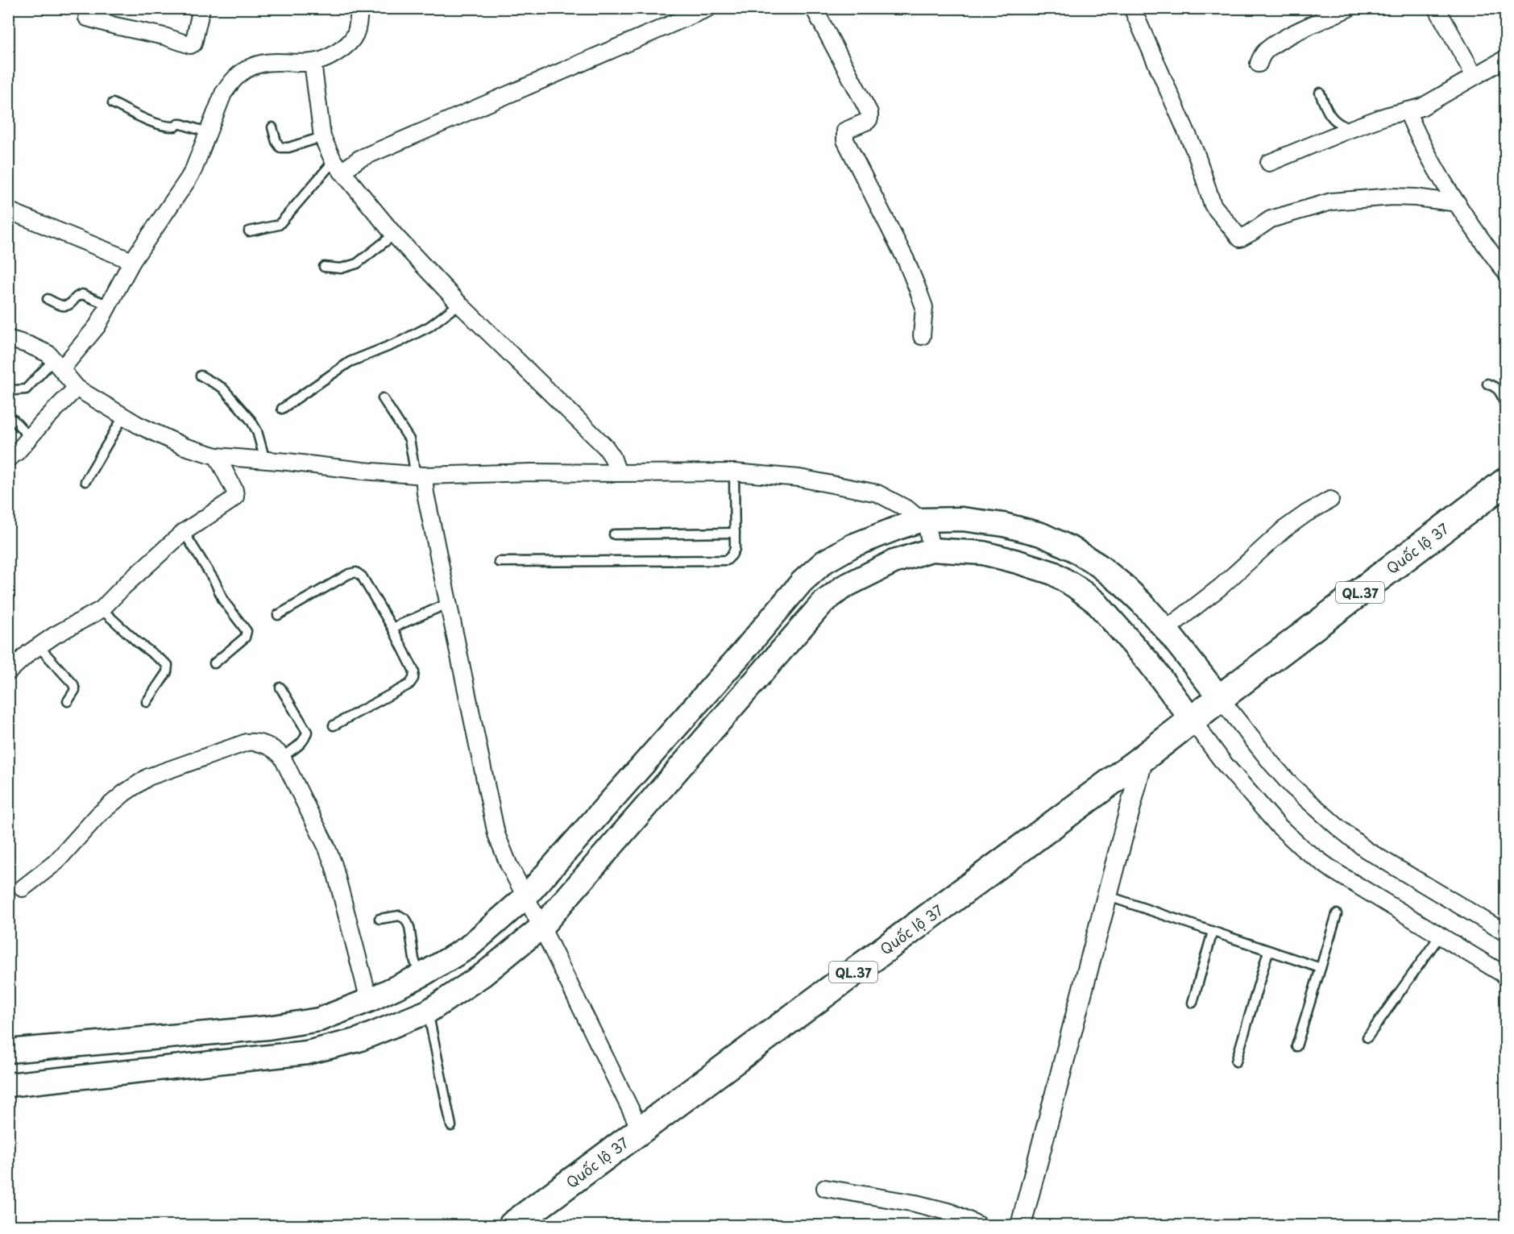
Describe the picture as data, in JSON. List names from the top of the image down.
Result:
{
  "streets": {
    "highway": ["Quốc lộ 37", "QL.37"]
  },
  "crossings": [
    ["Quốc lộ 37", "QL.37"]
  ]
}
